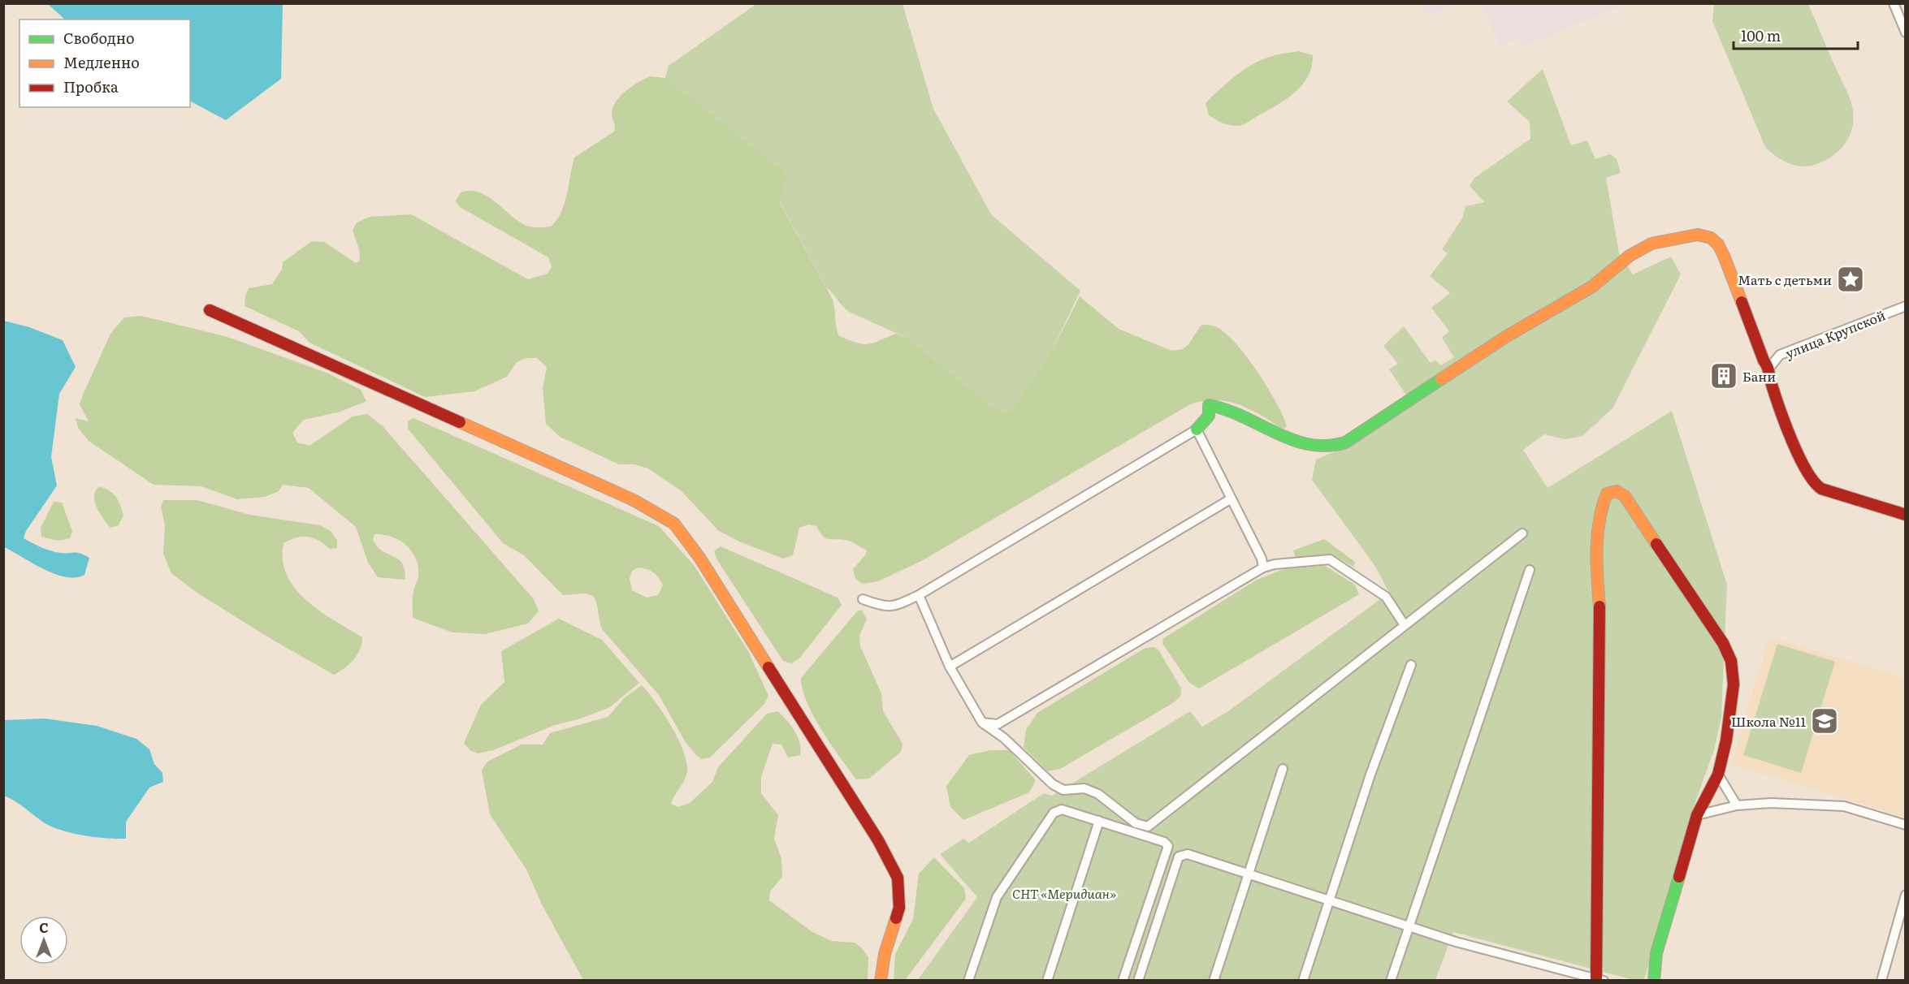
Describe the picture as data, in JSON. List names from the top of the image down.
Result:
{
  "streets": {
    "street": ["улица Крупской"]
  },
  "parks": ["СНТ «Меридиан»"],
  "places": {
    "place": ["Мать с детьми"],
    "building": ["Бани"],
    "school or university": ["Школа №11"]
  },
  "legend": ["Свободно", "Медленно", "Пробка"],
  "scale_bar": "100 m",
  "north": "top"
}
